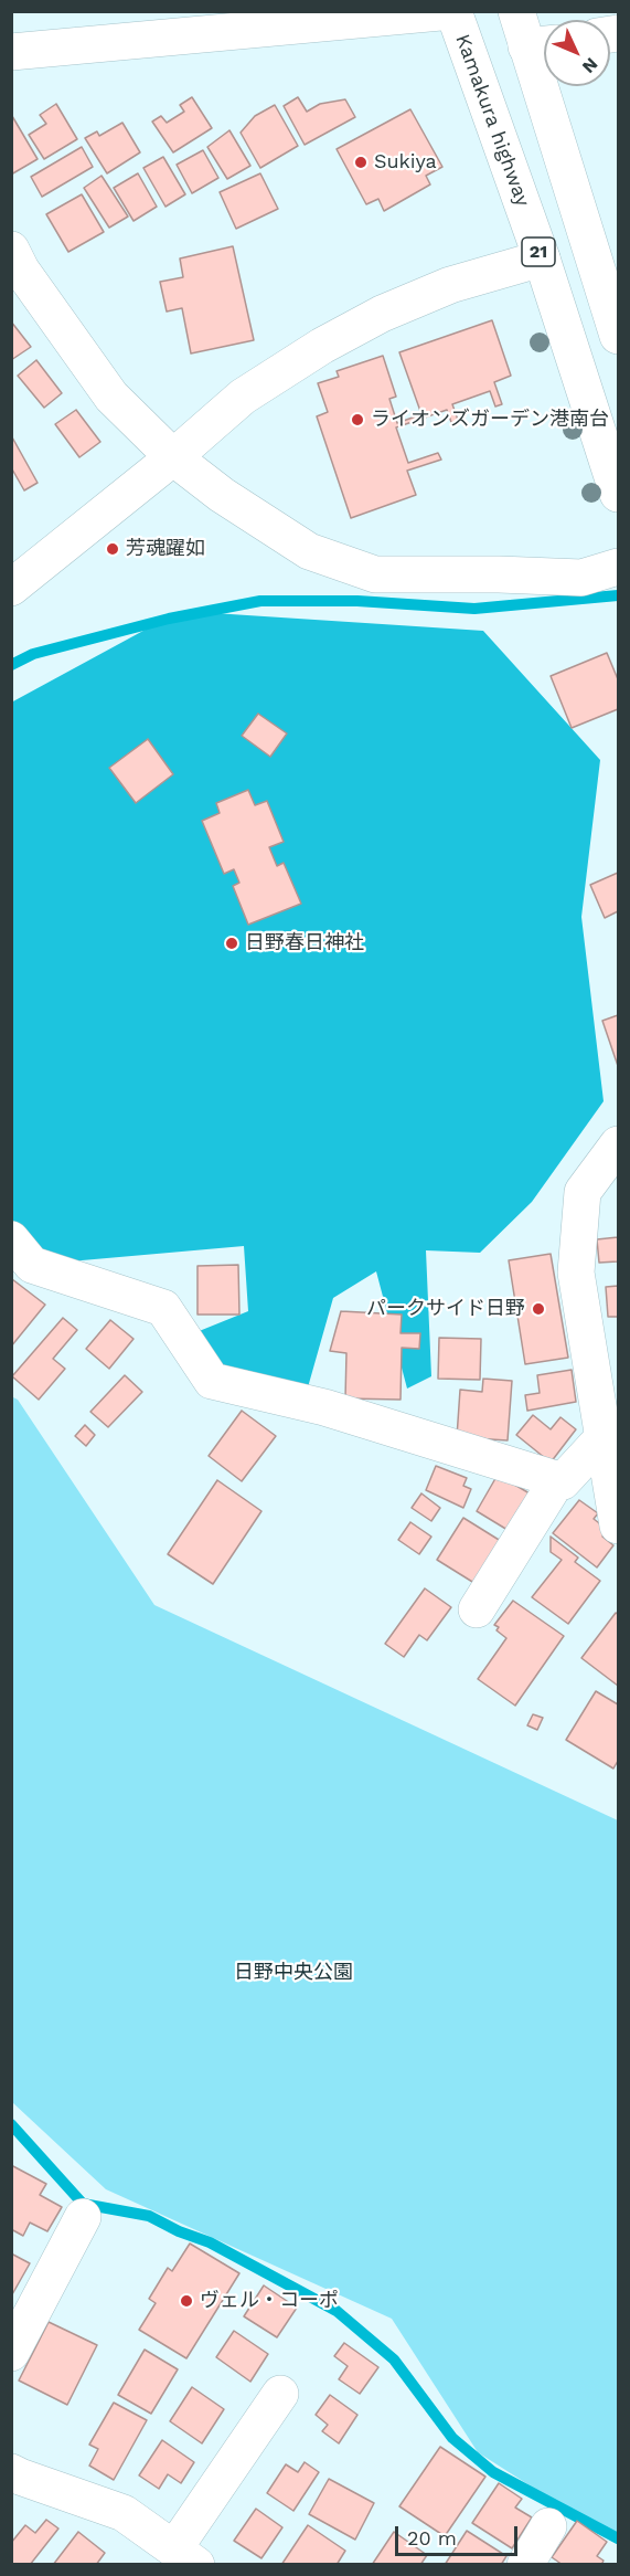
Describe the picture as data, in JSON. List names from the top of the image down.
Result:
{
  "streets": {
    "main road": ["Kamakura highway", "21"]
  },
  "parks": ["日野中央公園"],
  "places": [
    "Sukiya",
    "ライオンズガーデン港南台",
    "芳魂躍如",
    "日野春日神社",
    "パークサイド日野",
    "ヴェル・コーポ"
  ],
  "scale_bar": "20 m",
  "north": "bottom right"
}
